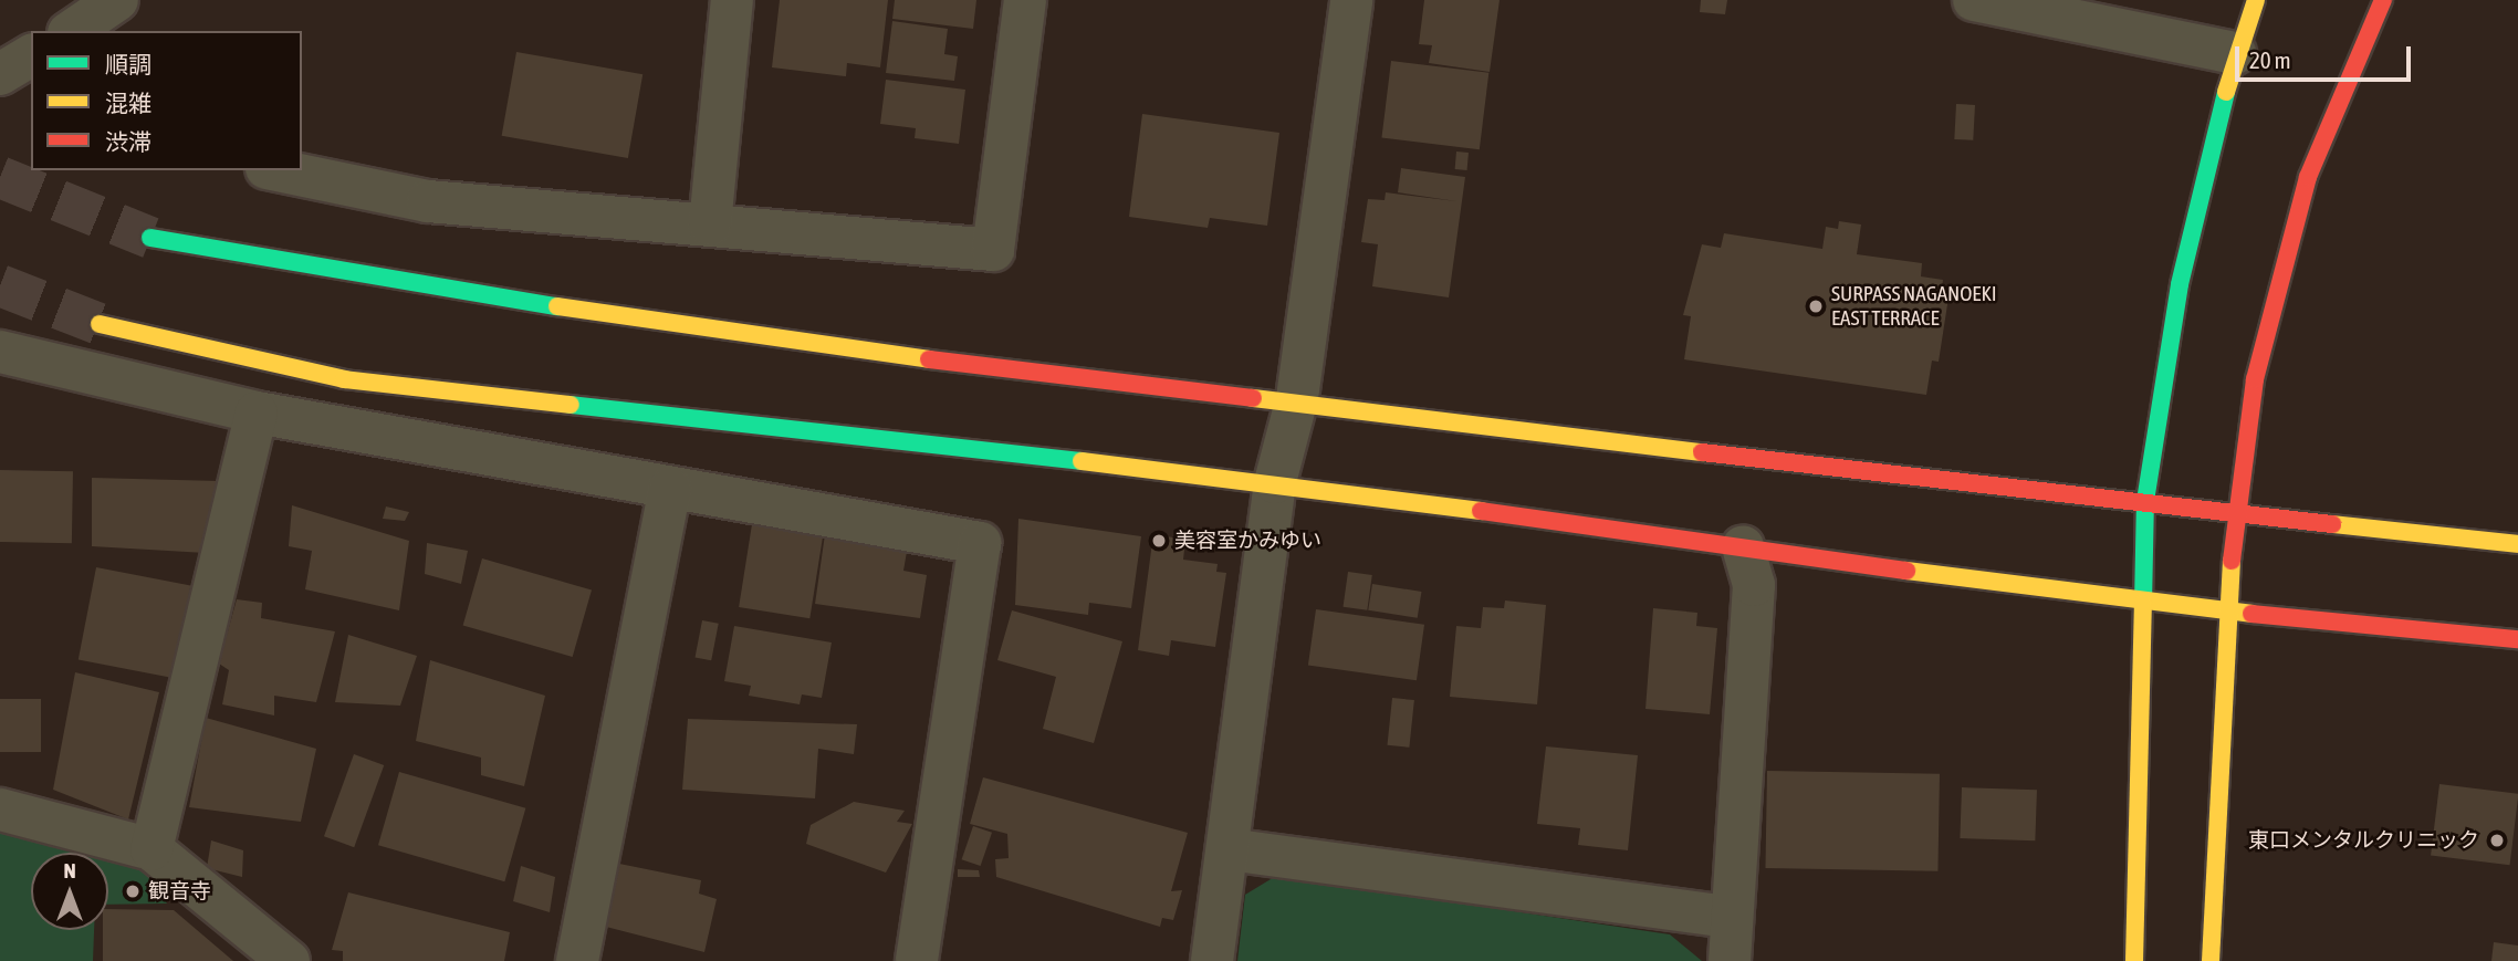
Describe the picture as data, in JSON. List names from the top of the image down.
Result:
{
  "places": [
    "SURPASS NAGANOEKI EAST TERRACE",
    "美容室かみゆい",
    "東口メンタルクリニック",
    "観音寺"
  ],
  "legend": ["順調", "混雑", "渋滞"],
  "scale_bar": "20 m",
  "north": "top"
}
